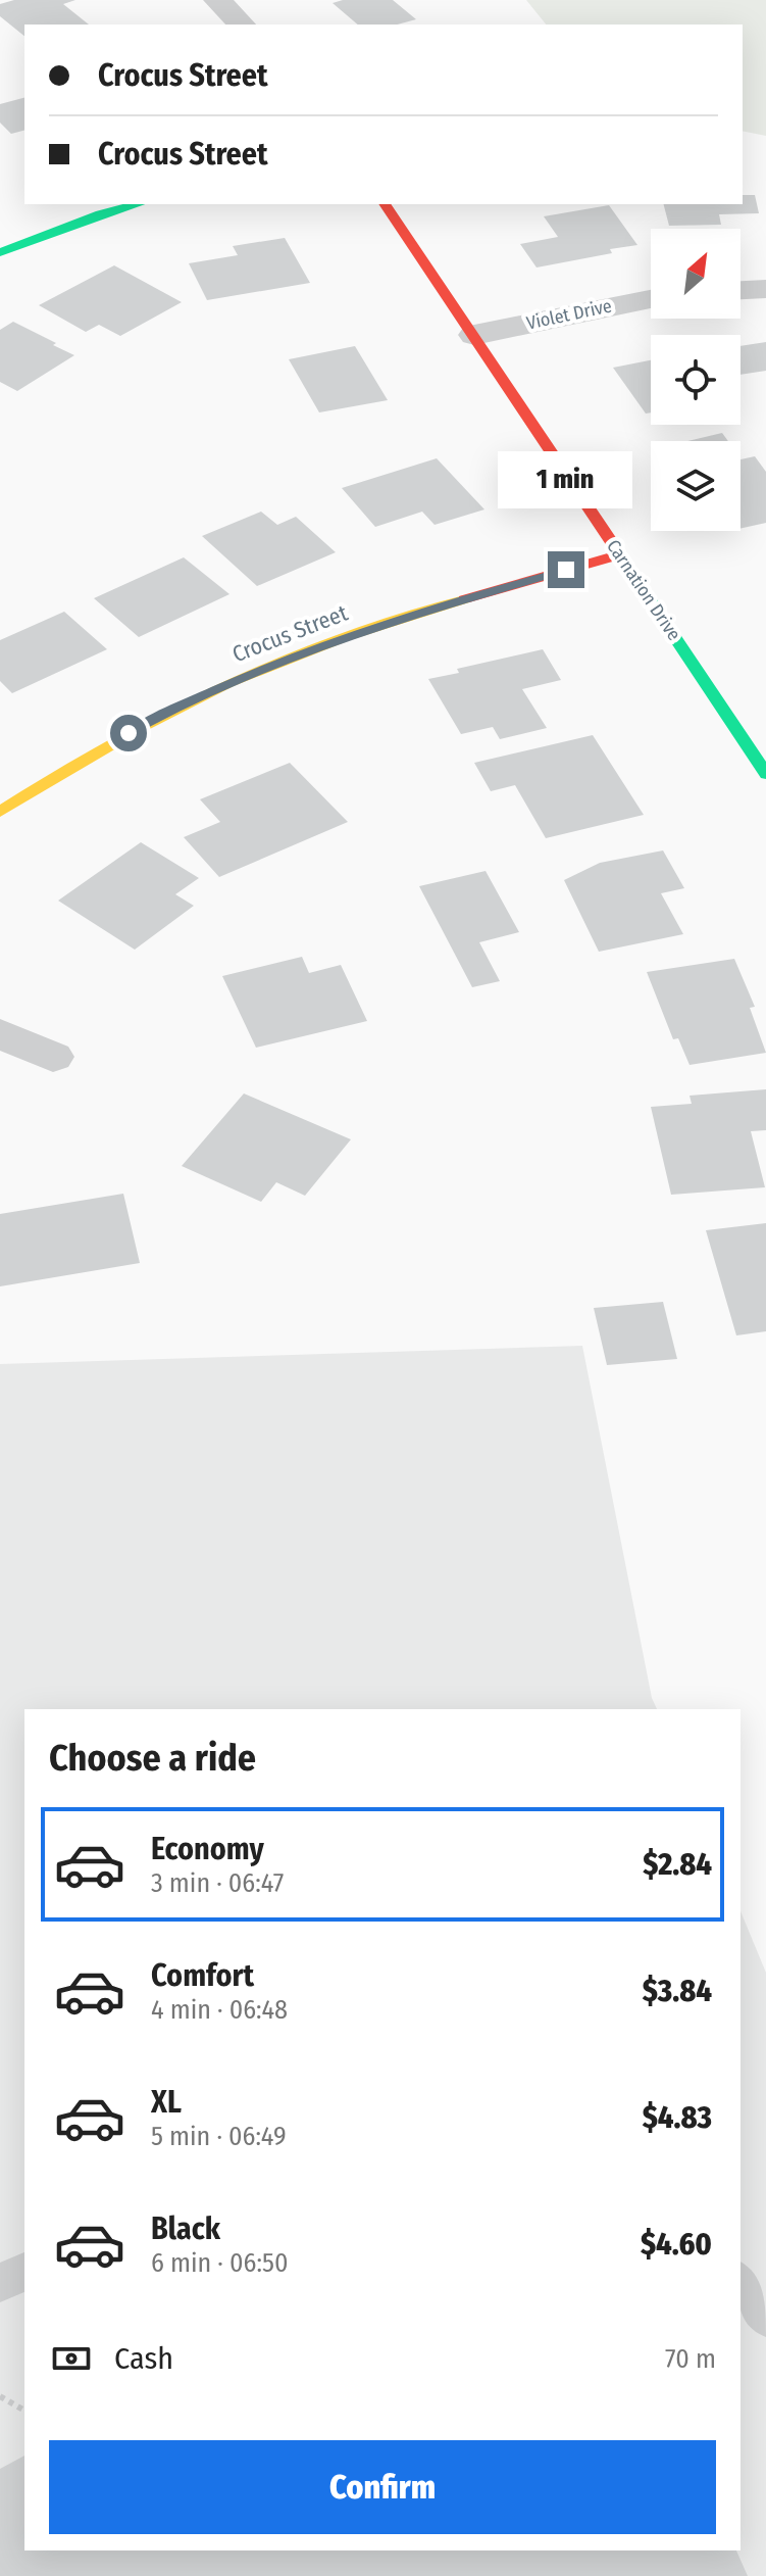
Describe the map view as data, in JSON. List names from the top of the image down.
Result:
{
  "streets": {
    "street": ["Violet Drive", "Carnation Drive", "Crocus Street"]
  },
  "crossings": [
    ["Violet Drive", "Carnation Drive"],
    ["Carnation Drive", "Crocus Street"]
  ],
  "north": "top right",
  "page": {
    "banner": ["Crocus Street", "Crocus Street"],
    "bubble": "1 min",
    "heading": "Choose a ride",
    "list": [
      {
        "name": "Economy",
        "note": "3 min · 06:47",
        "value": "$2.84"
      },
      {
        "name": "Comfort",
        "note": "4 min · 06:48",
        "value": "$3.84"
      },
      {
        "name": "XL",
        "note": "5 min · 06:49",
        "value": "$4.83"
      },
      {
        "name": "Black",
        "note": "6 min · 06:50",
        "value": "$4.60"
      }
    ],
    "pay": ["Cash", "70 m"],
    "buttons": "Confirm"
  }
}
